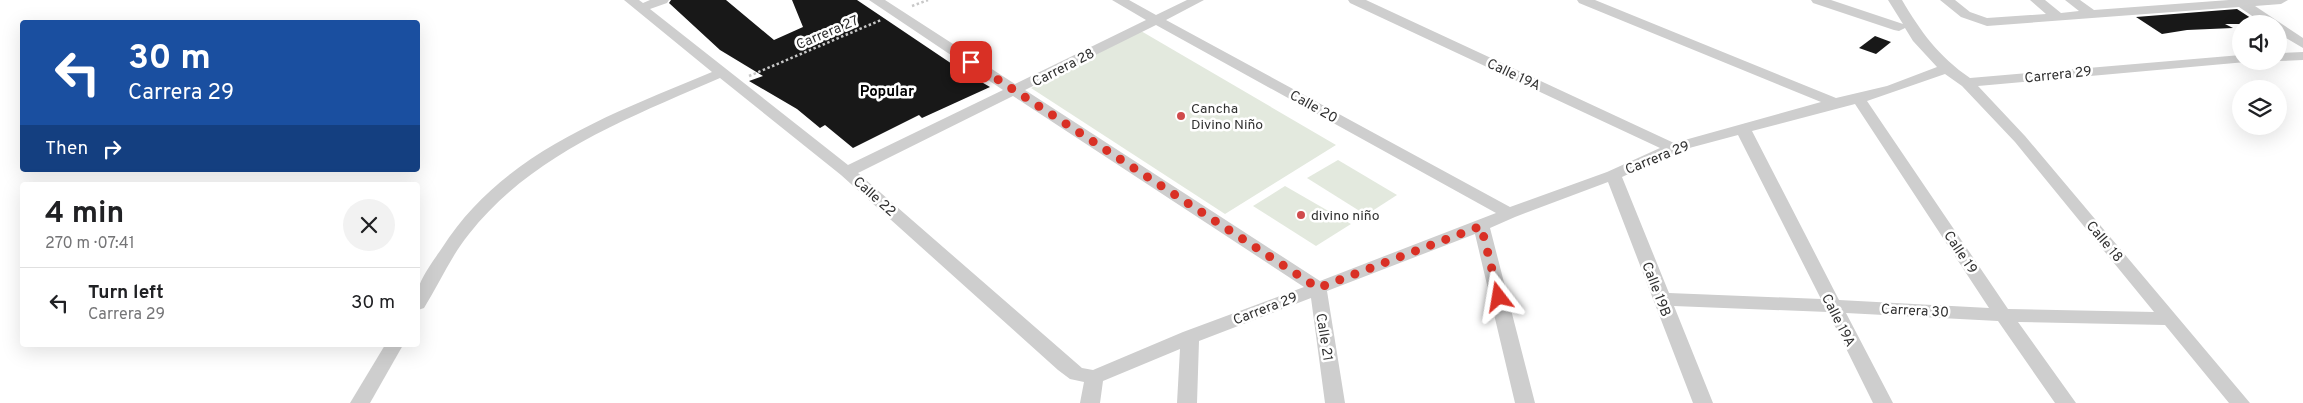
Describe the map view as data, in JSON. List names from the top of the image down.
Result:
{
  "streets": {
    "street": [
      "Carrera 28",
      "Calle 19A",
      "Carrera 29",
      "Calle 20",
      "Calle 22",
      "Calle 18",
      "Calle 19",
      "Calle 19B",
      "Carrera 30",
      "Calle 21"
    ],
    "path": ["Carrera 27"]
  },
  "crossings": [
    ["Carrera 27", "Calle 22"],
    ["Carrera 28", "Calle 20"],
    ["Carrera 28", "Calle 22"],
    ["Calle 19A", "Carrera 29"],
    ["Calle 19A", "Carrera 30"],
    ["Carrera 29", "Calle 20"],
    ["Carrera 29", "Calle 22"],
    ["Carrera 29", "Calle 18"],
    ["Carrera 29", "Calle 19"],
    ["Carrera 29", "Calle 19B"],
    ["Carrera 29", "Calle 21"],
    ["Calle 18", "Carrera 30"],
    ["Calle 19", "Carrera 30"],
    ["Calle 19B", "Carrera 30"]
  ],
  "districts": ["Popular"],
  "places": ["Cancha Divino Niño", "divino niño"],
  "page": {
    "turn": ["30 m", "Carrera 29"],
    "then": "Then",
    "heading": ["4 min", "270 m · 07:41"],
    "list": [
      {
        "name": "Turn left",
        "note": "Carrera 29",
        "value": "30 m"
      }
    ]
  }
}
